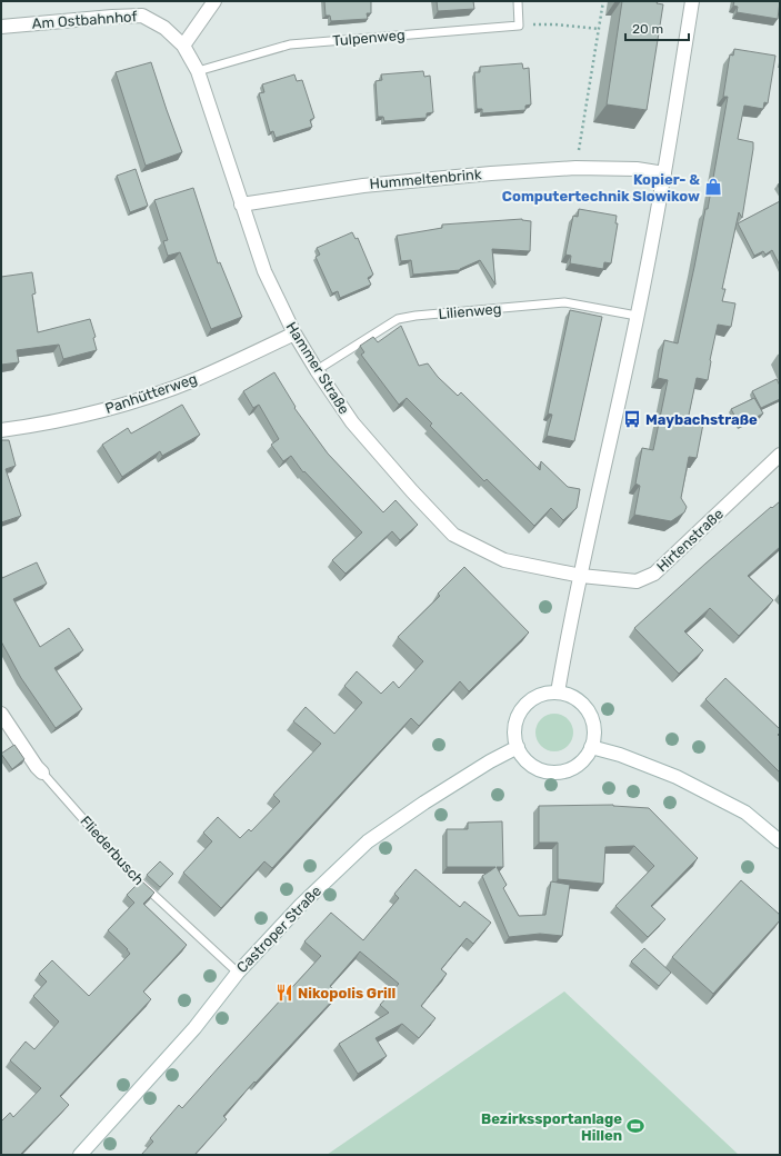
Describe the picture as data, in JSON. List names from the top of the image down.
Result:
{
  "streets": {
    "street": [
      "Am Ostbahnhof",
      "Hummeltenbrink",
      "Hammer Straße",
      "Panhütterweg",
      "Hirtenstraße",
      "Fliederbusch",
      "Castroper Straße"
    ],
    "lane": ["Tulpenweg", "Lilienweg"]
  },
  "crossings": [
    ["Am Ostbahnhof", "Hammer Straße"],
    ["Tulpenweg", "Hammer Straße"],
    ["Hummeltenbrink", "Hammer Straße"],
    ["Lilienweg", "Hammer Straße"],
    ["Hammer Straße", "Panhütterweg"],
    ["Hammer Straße", "Hirtenstraße"],
    ["Fliederbusch", "Castroper Straße"]
  ],
  "places": {
    "shop": ["Kopier- & Computertechnik Slowikow"],
    "bus stop": ["Maybachstraße"],
    "restaurant": ["Nikopolis Grill"],
    "sports": ["Bezirkssportanlage Hillen"]
  },
  "scale_bar": "20 m"
}
